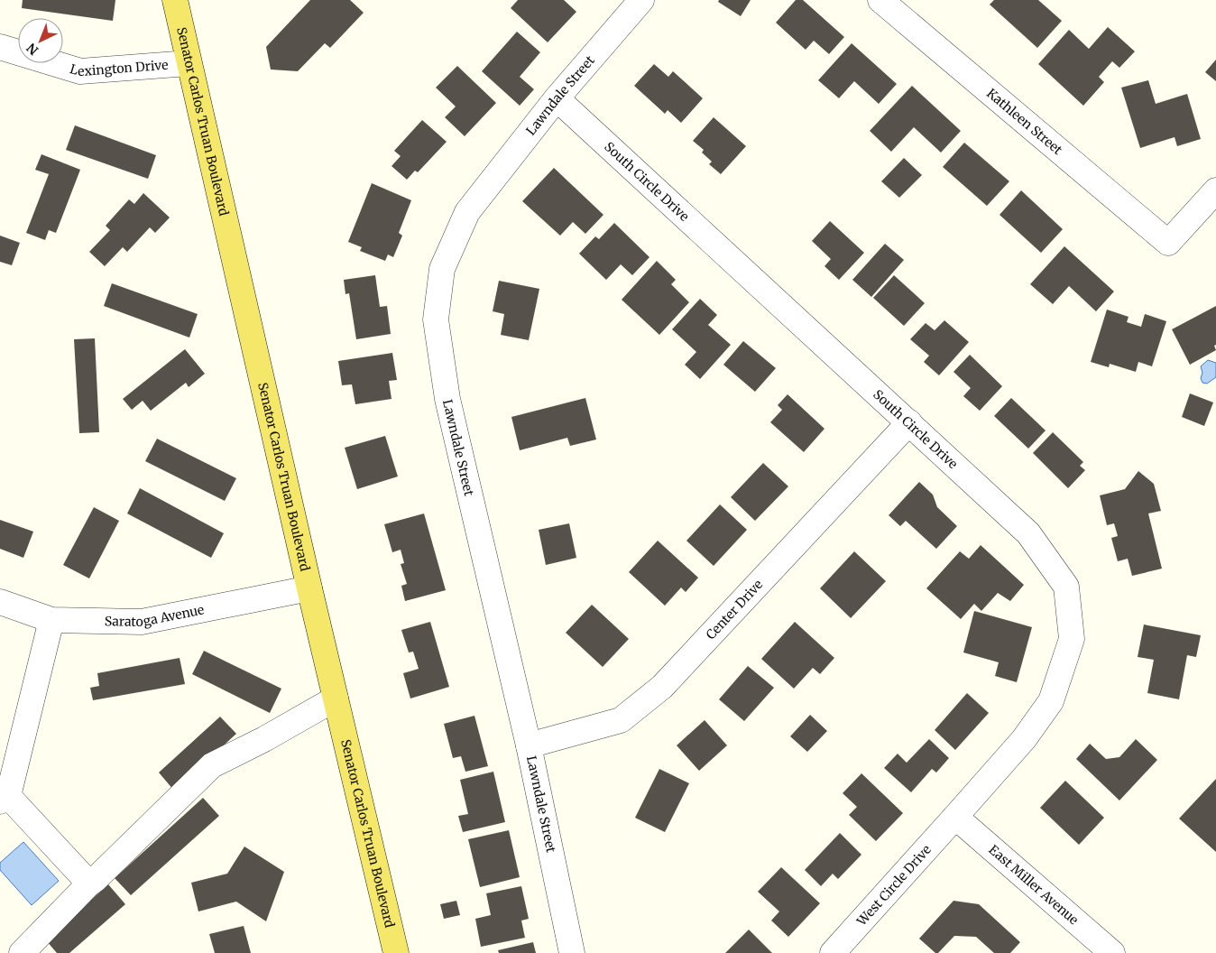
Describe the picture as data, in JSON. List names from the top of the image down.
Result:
{
  "streets": {
    "main road": ["Senator Carlos Truan Boulevard"],
    "street": [
      "Lexington Drive",
      "Lawndale Street",
      "Kathleen Street",
      "South Circle Drive",
      "Center Drive",
      "Saratoga Avenue",
      "West Circle Drive",
      "East Miller Avenue"
    ]
  },
  "crossings": [
    ["Lexington Drive", "Senator Carlos Truan Boulevard"],
    ["Lawndale Street", "South Circle Drive"],
    ["Lawndale Street", "Center Drive"],
    ["Senator Carlos Truan Boulevard", "Saratoga Avenue"],
    ["South Circle Drive", "Center Drive"],
    ["South Circle Drive", "West Circle Drive"],
    ["South Circle Drive", "East Miller Avenue"],
    ["West Circle Drive", "East Miller Avenue"]
  ],
  "north": "bottom left"
}
